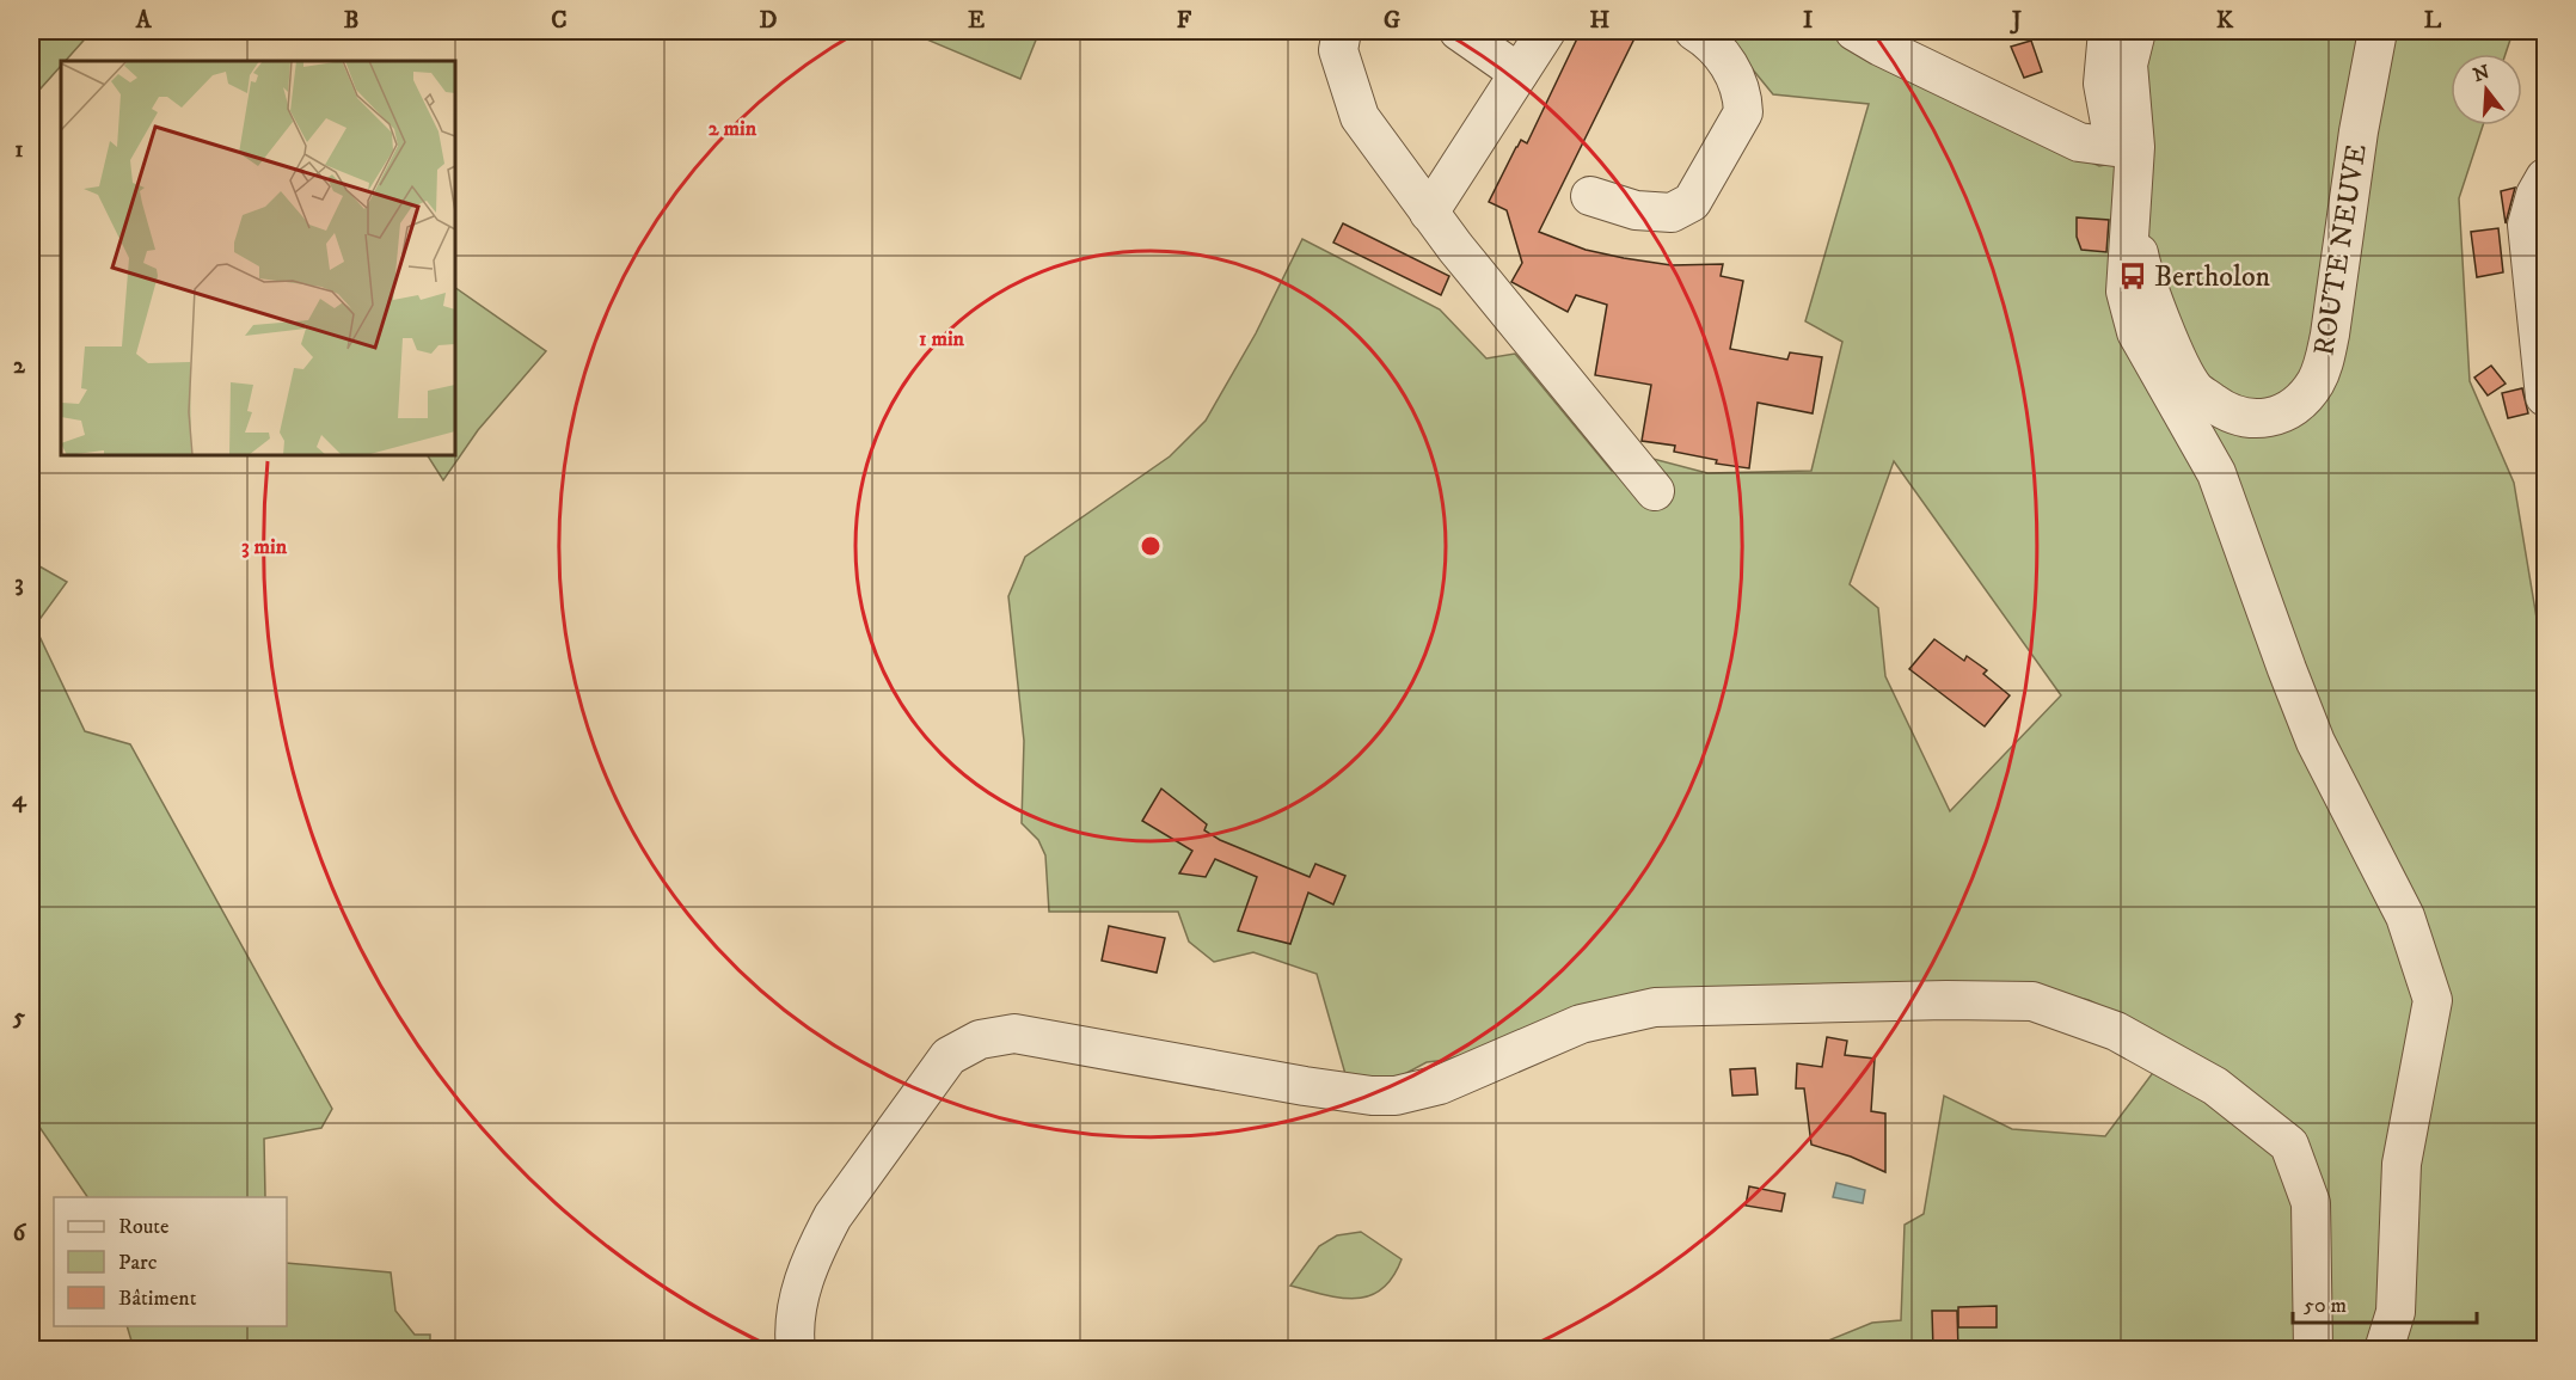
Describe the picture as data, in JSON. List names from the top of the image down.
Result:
{
  "streets": {
    "street": ["ROUTE NEUVE"]
  },
  "places": {
    "bus stop": ["Bertholon"]
  },
  "legend": ["Route", "Parc", "Bâtiment"],
  "scale_bar": "50 m",
  "north": "top",
  "grid": {
    "columns": [
      "A",
      "B",
      "C",
      "D",
      "E",
      "F",
      "G",
      "H",
      "I",
      "J",
      "K",
      "L"
    ],
    "rows": [
      "1",
      "2",
      "3",
      "4",
      "5",
      "6"
    ]
  },
  "rings": ["2 min", "1 min", "3 min"]
}
